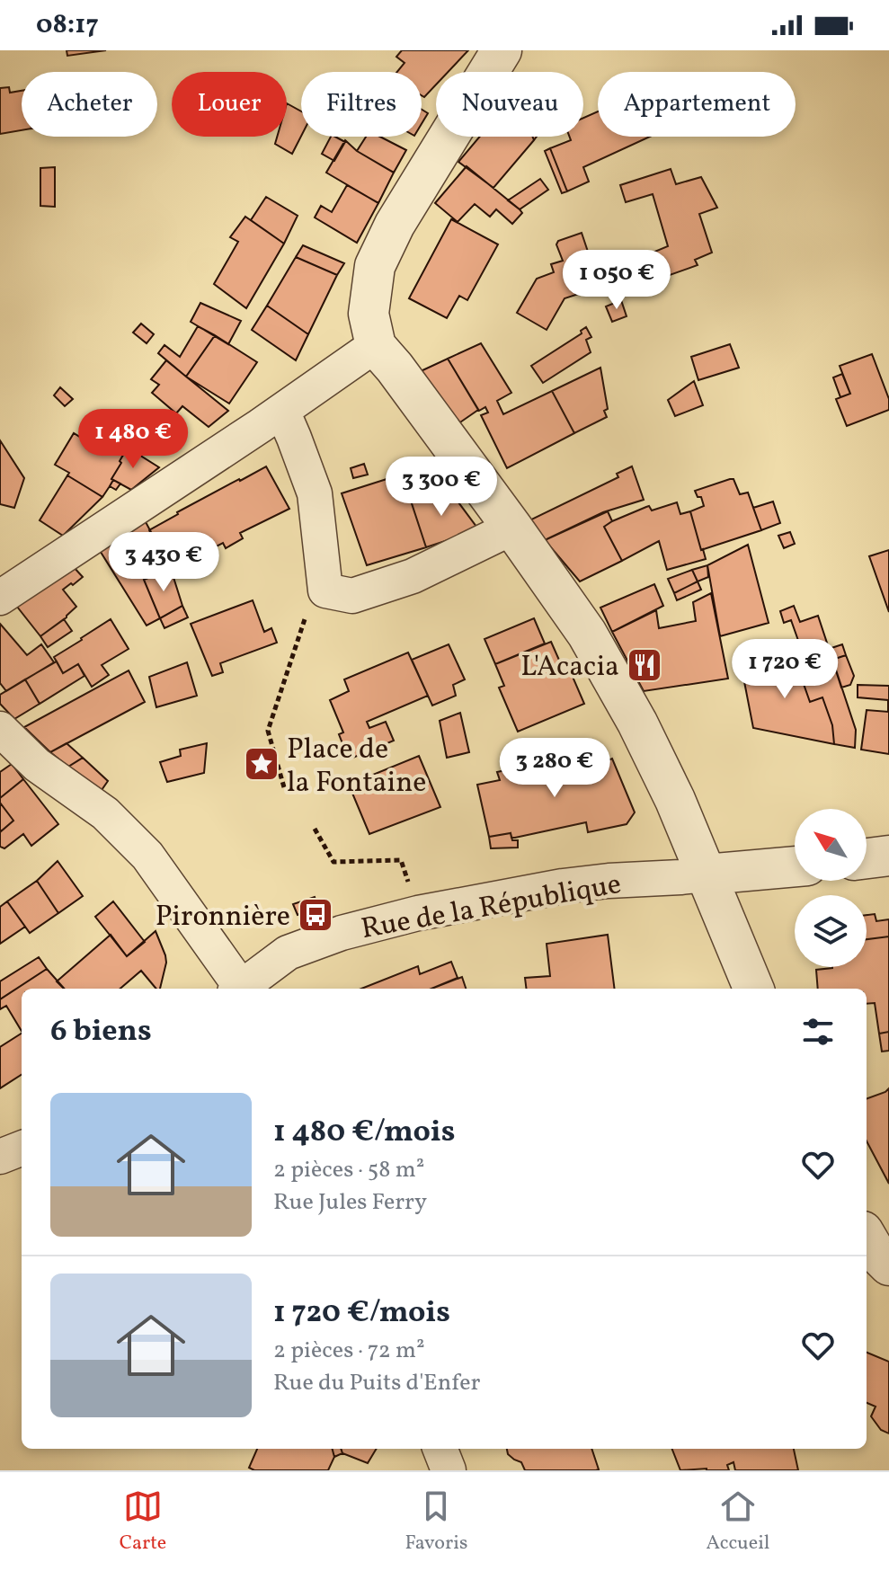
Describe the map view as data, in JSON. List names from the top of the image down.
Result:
{
  "streets": {
    "street": ["Rue de la République"]
  },
  "places": {
    "restaurant": ["L'Acacia"],
    "place": ["Place de la Fontaine"],
    "bus stop": ["Pironnière"]
  },
  "north": "top left",
  "page": {
    "status": "08:17",
    "chip": [
      "Acheter",
      "Louer",
      "Filtres",
      "Nouveau",
      "Appartement"
    ],
    "price": [
      "1 050 €",
      "1 480 €",
      "3 300 €",
      "3 430 €",
      "1 720 €",
      "3 280 €"
    ],
    "heading": "6 biens",
    "list": [
      {
        "name": "1 480 €/mois",
        "note": "2 pièces · 58 m² · Rue Jules Ferry"
      },
      {
        "name": "1 720 €/mois",
        "note": "2 pièces · 72 m² · Rue du Puits d'Enfer"
      }
    ],
    "tabs": ["Carte", "Favoris", "Accueil"]
  }
}
